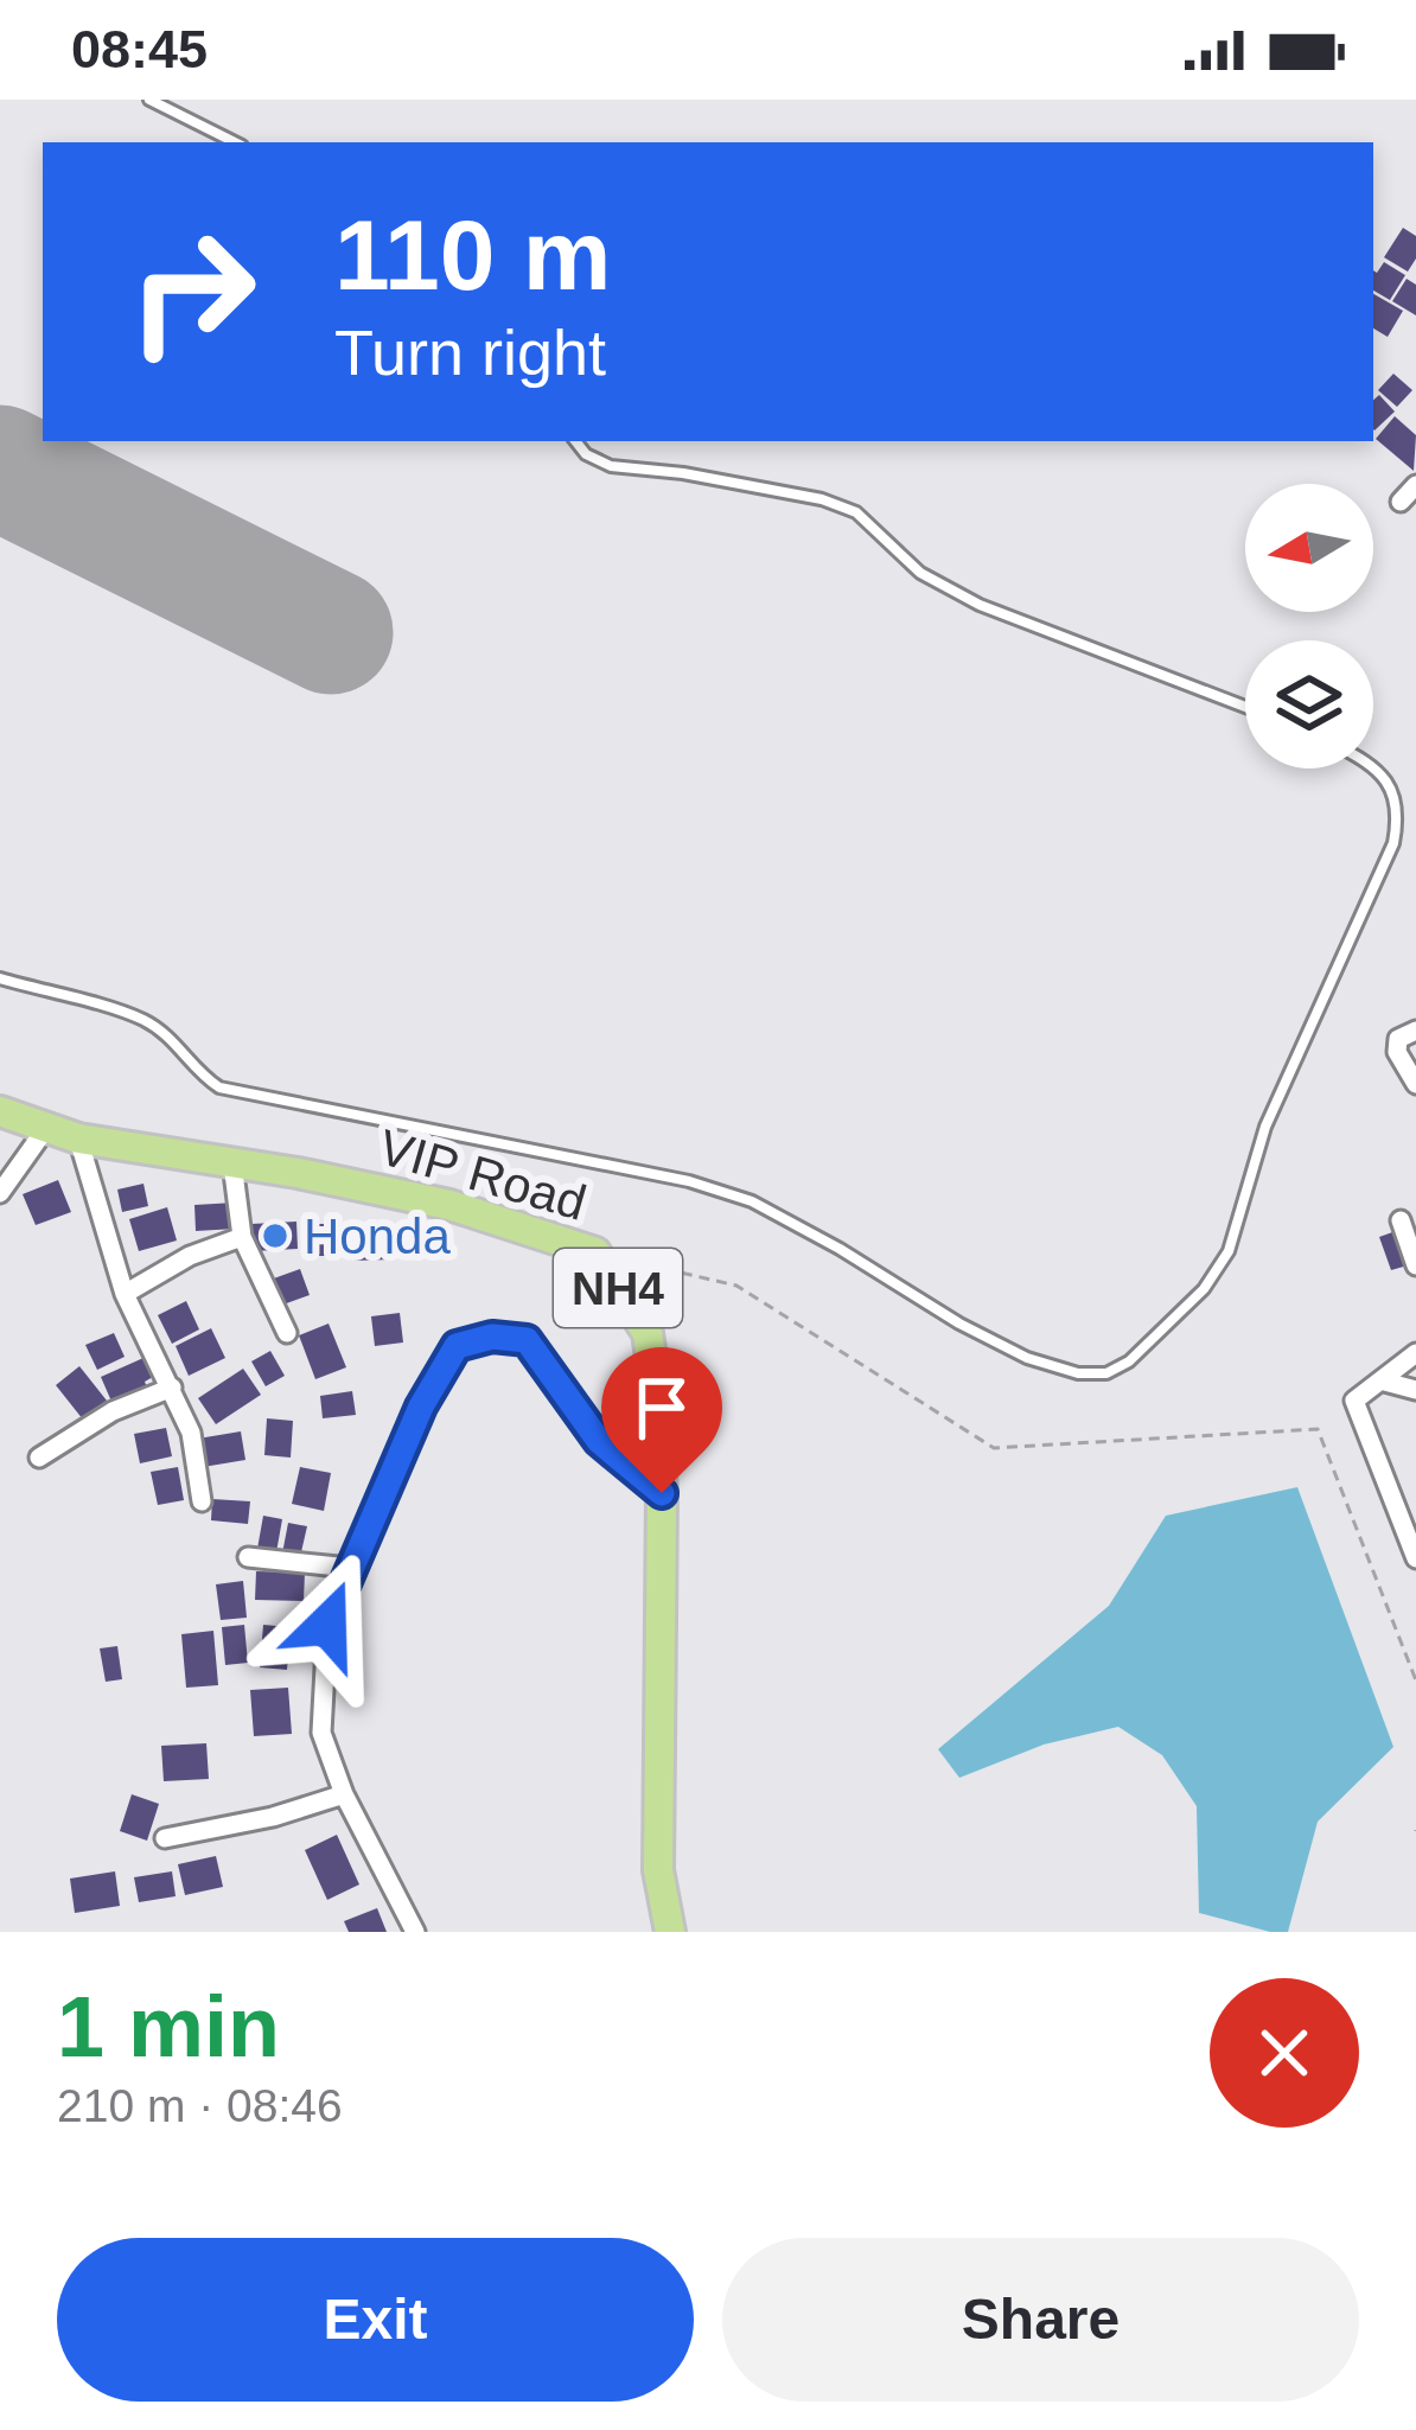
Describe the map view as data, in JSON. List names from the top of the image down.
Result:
{
  "streets": {
    "highway": ["VIP Road", "NH4"]
  },
  "places": ["Honda"],
  "north": "left",
  "page": {
    "status": "08:45",
    "turn": ["110 m", "Turn right"],
    "heading": ["1 min", "210 m · 08:46"],
    "buttons": ["Exit", "Share"]
  }
}
